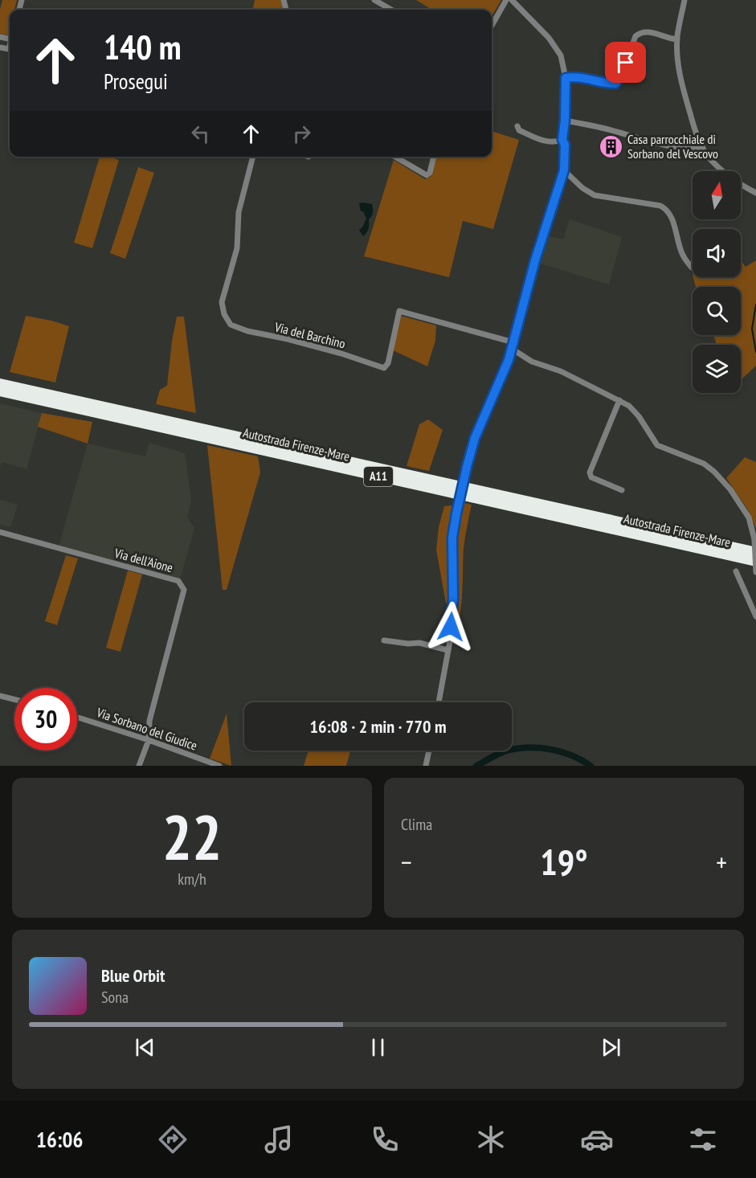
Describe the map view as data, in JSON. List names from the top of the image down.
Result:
{
  "streets": {
    "highway": ["Autostrada Firenze-Mare", "A11"],
    "street": ["Via del Barchino", "Via dell'Aione", "Via Sorbano del Giudice"]
  },
  "crossings": [
    ["Via dell'Aione", "Via Sorbano del Giudice"]
  ],
  "places": {
    "building": ["Casa parrocchiale di Sorbano del Vescovo"]
  },
  "north": "top",
  "page": {
    "turn": ["140 m", "Prosegui"],
    "limit": "30",
    "trip": "16:08 · 2 min · 770 m",
    "tile": [
      ["22", "km/h"],
      "Clima"
    ],
    "heat": ["−", "19°", "+"],
    "song": ["Blue Orbit", "Sona"],
    "tabs": "16:06"
  }
}
